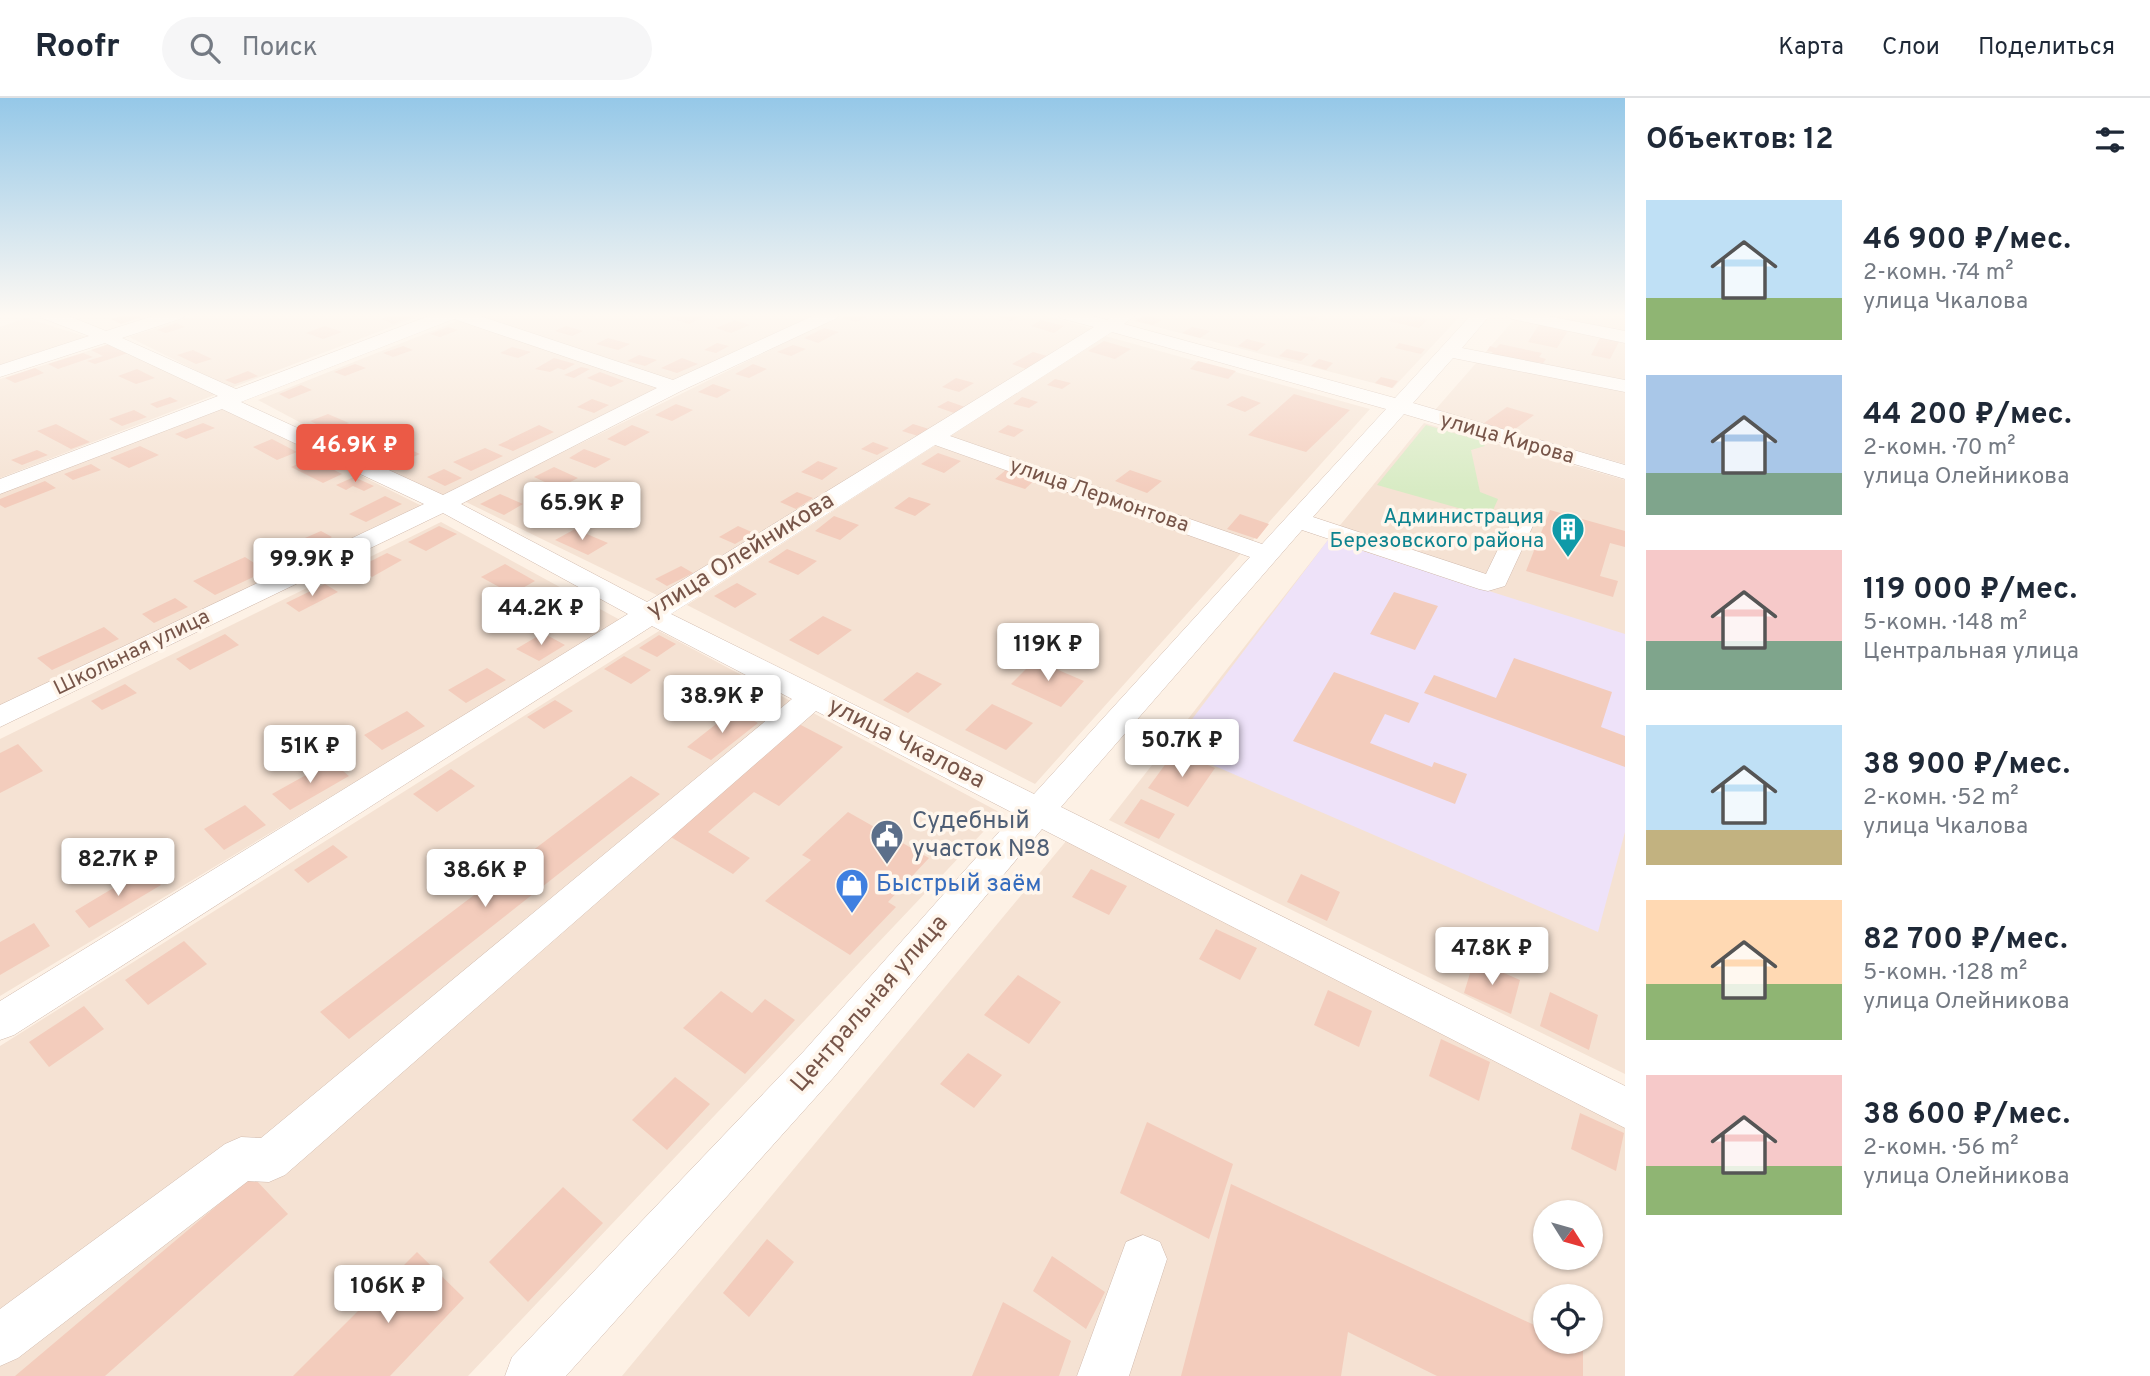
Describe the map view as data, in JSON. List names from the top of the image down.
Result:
{
  "streets": {
    "street": [
      "улица Кирова",
      "улица Лермонтова",
      "улица Олейникова",
      "Школьная улица",
      "улица Чкалова",
      "Центральная улица"
    ]
  },
  "crossings": [
    ["улица Кирова", "Центральная улица"],
    ["улица Лермонтова", "улица Олейникова"],
    ["улица Лермонтова", "Центральная улица"],
    ["улица Олейникова", "улица Чкалова"],
    ["Школьная улица", "улица Чкалова"],
    ["улица Чкалова", "Центральная улица"]
  ],
  "places": {
    "building": ["Администрация Березовского района"],
    "public building": ["Судебный участок №8"],
    "shop": ["Быстрый заём"]
  },
  "north": "bottom right",
  "page": {
    "header": "Roofr",
    "search": "Поиск",
    "nav": ["Карта", "Слои", "Поделиться"],
    "heading": "Объектов: 12",
    "list": [
      {
        "name": "46 900 ₽/мес.",
        "note": "2-комн. · 74 m² · улица Чкалова"
      },
      {
        "name": "44 200 ₽/мес.",
        "note": "2-комн. · 70 m² · улица Олейникова"
      },
      {
        "name": "119 000 ₽/мес.",
        "note": "5-комн. · 148 m² · Центральная улица"
      },
      {
        "name": "38 900 ₽/мес.",
        "note": "2-комн. · 52 m² · улица Чкалова"
      },
      {
        "name": "82 700 ₽/мес.",
        "note": "5-комн. · 128 m² · улица Олейникова"
      },
      {
        "name": "38 600 ₽/мес.",
        "note": "2-комн. · 56 m² · улица Олейникова"
      }
    ],
    "price": [
      "46.9K ₽",
      "65.9K ₽",
      "99.9K ₽",
      "44.2K ₽",
      "119K ₽",
      "38.9K ₽",
      "50.7K ₽",
      "51K ₽",
      "82.7K ₽",
      "38.6K ₽",
      "47.8K ₽",
      "106K ₽"
    ]
  }
}
